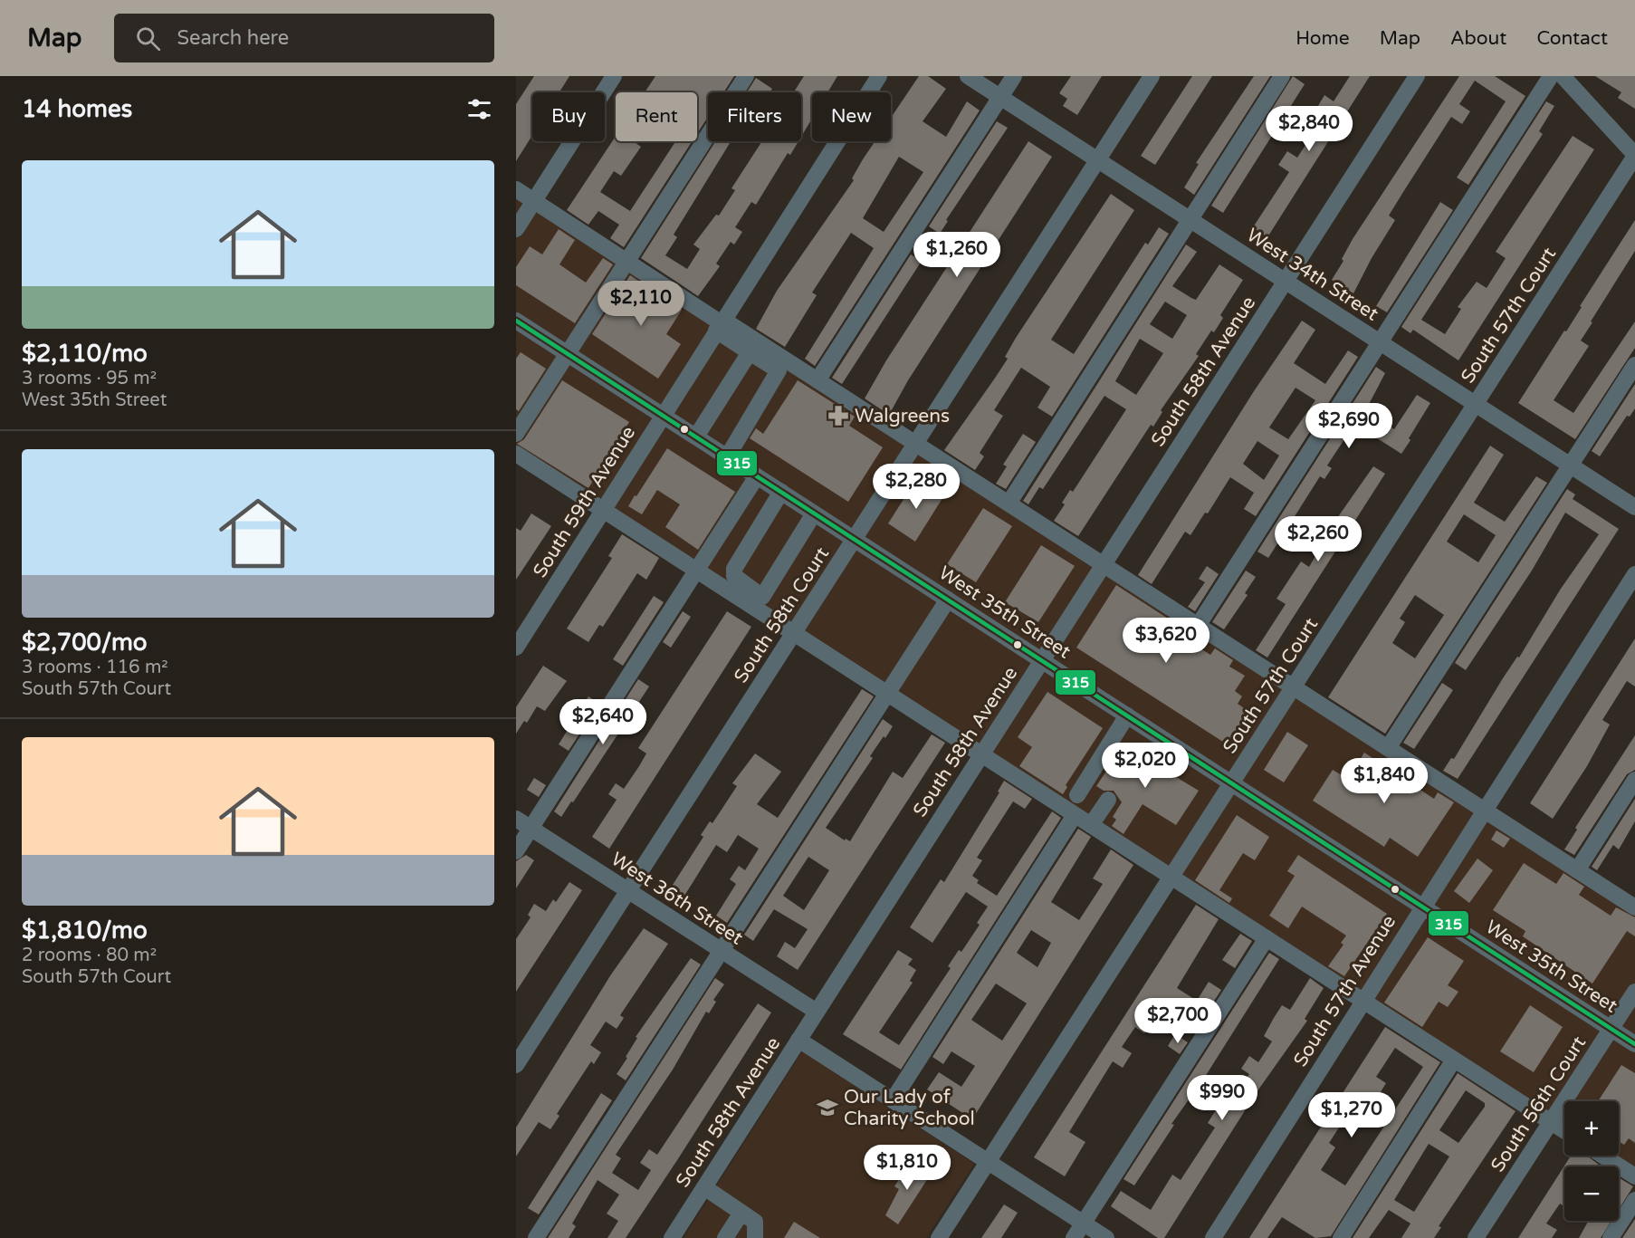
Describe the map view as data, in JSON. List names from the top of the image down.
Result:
{
  "streets": {
    "street": [
      "West 34th Street",
      "South 57th Court",
      "South 58th Avenue",
      "South 59th Avenue",
      "West 35th Street",
      "South 58th Court",
      "West 36th Street",
      "South 57th Avenue",
      "South 56th Court"
    ]
  },
  "crossings": [
    ["West 34th Street", "South 57th Court"],
    ["West 34th Street", "South 58th Avenue"],
    ["West 34th Street", "South 58th Court"],
    ["South 57th Court", "West 35th Street"],
    ["South 58th Avenue", "West 35th Street"],
    ["South 58th Avenue", "West 36th Street"],
    ["South 59th Avenue", "West 35th Street"],
    ["West 35th Street", "South 58th Court"],
    ["West 35th Street", "South 57th Avenue"],
    ["West 35th Street", "South 56th Court"],
    ["South 58th Court", "West 36th Street"]
  ],
  "places": {
    "pharmacy": ["Walgreens"],
    "school or university": ["Our Lady of Charity School"]
  },
  "lines": ["transit line 315"],
  "page": {
    "header": "Map",
    "search": "Search here",
    "nav": [
      "Home",
      "Map",
      "About",
      "Contact"
    ],
    "heading": "14 homes",
    "chip": [
      "Buy",
      "Rent",
      "Filters",
      "New"
    ],
    "price": [
      "$2,840",
      "$1,260",
      "$2,110",
      "$2,690",
      "$2,280",
      "$2,260",
      "$3,620",
      "$2,640",
      "$2,020",
      "$1,840",
      "$2,700",
      "$990",
      "$1,270",
      "$1,810"
    ],
    "list": [
      {
        "name": "$2,110/mo",
        "note": "3 rooms · 95 m² · West 35th Street"
      },
      {
        "name": "$2,700/mo",
        "note": "3 rooms · 116 m² · South 57th Court"
      },
      {
        "name": "$1,810/mo",
        "note": "2 rooms · 80 m² · South 57th Court"
      }
    ],
    "map_buttons": ["+", "−"]
  }
}
